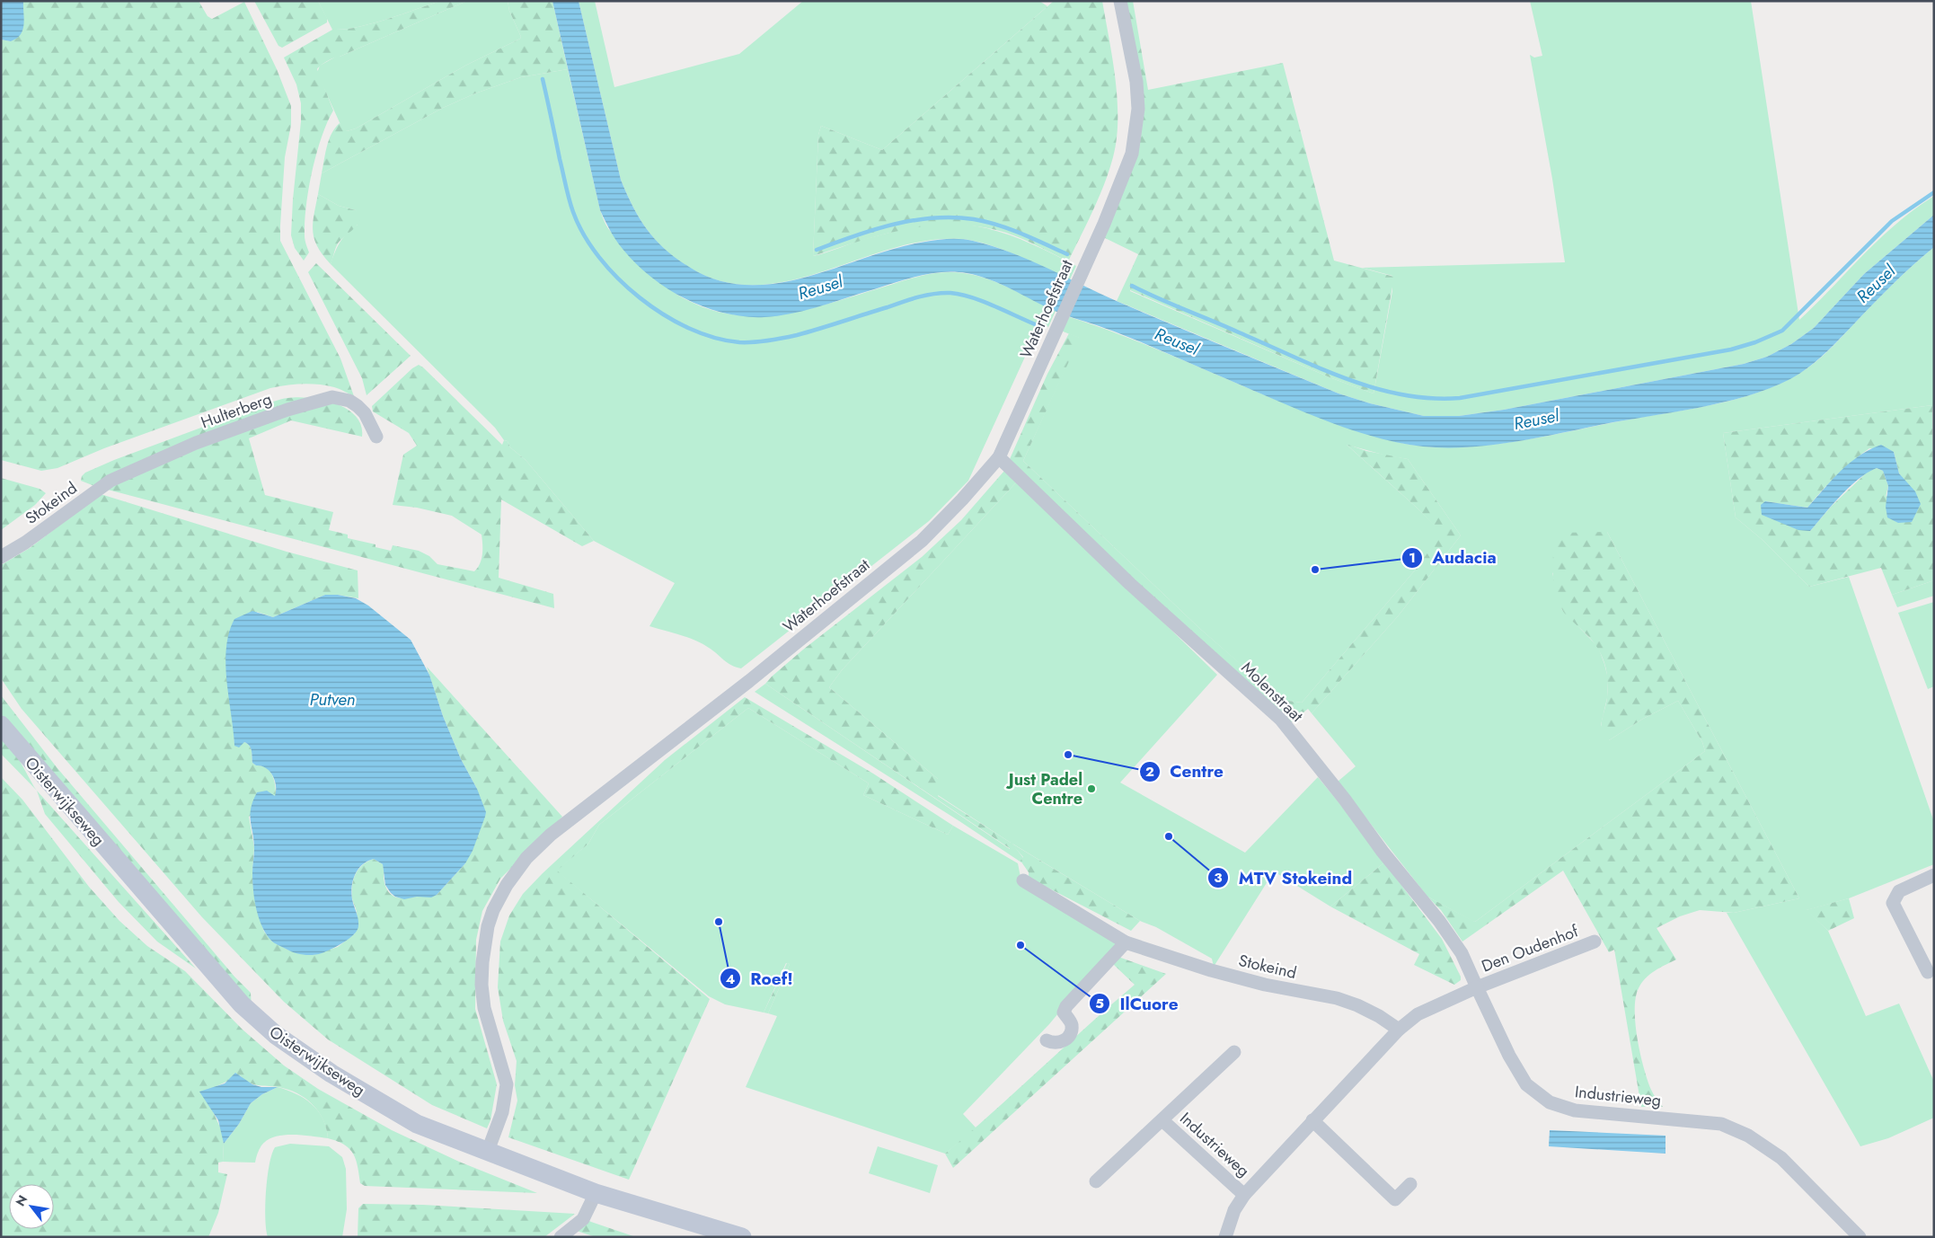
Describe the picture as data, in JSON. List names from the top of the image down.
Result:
{
  "streets": {
    "main road": ["Oisterwijkseweg"],
    "street": [
      "Waterhoefstraat",
      "Hulterberg",
      "Stokeind",
      "Molenstraat",
      "Den Oudenhof",
      "Industrieweg"
    ]
  },
  "crossings": [
    ["Waterhoefstraat", "Molenstraat"],
    ["Waterhoefstraat", "Oisterwijkseweg"],
    ["Hulterberg", "Stokeind"],
    ["Stokeind", "Industrieweg"],
    ["Molenstraat", "Den Oudenhof"],
    ["Molenstraat", "Industrieweg"],
    ["Den Oudenhof", "Industrieweg"]
  ],
  "water": ["Reusel", "Putven"],
  "places": [
    "Audacia",
    "Centre",
    "Just Padel Centre",
    "MTV Stokeind",
    "Roef!",
    "IlCuore"
  ],
  "north": "top left"
}
